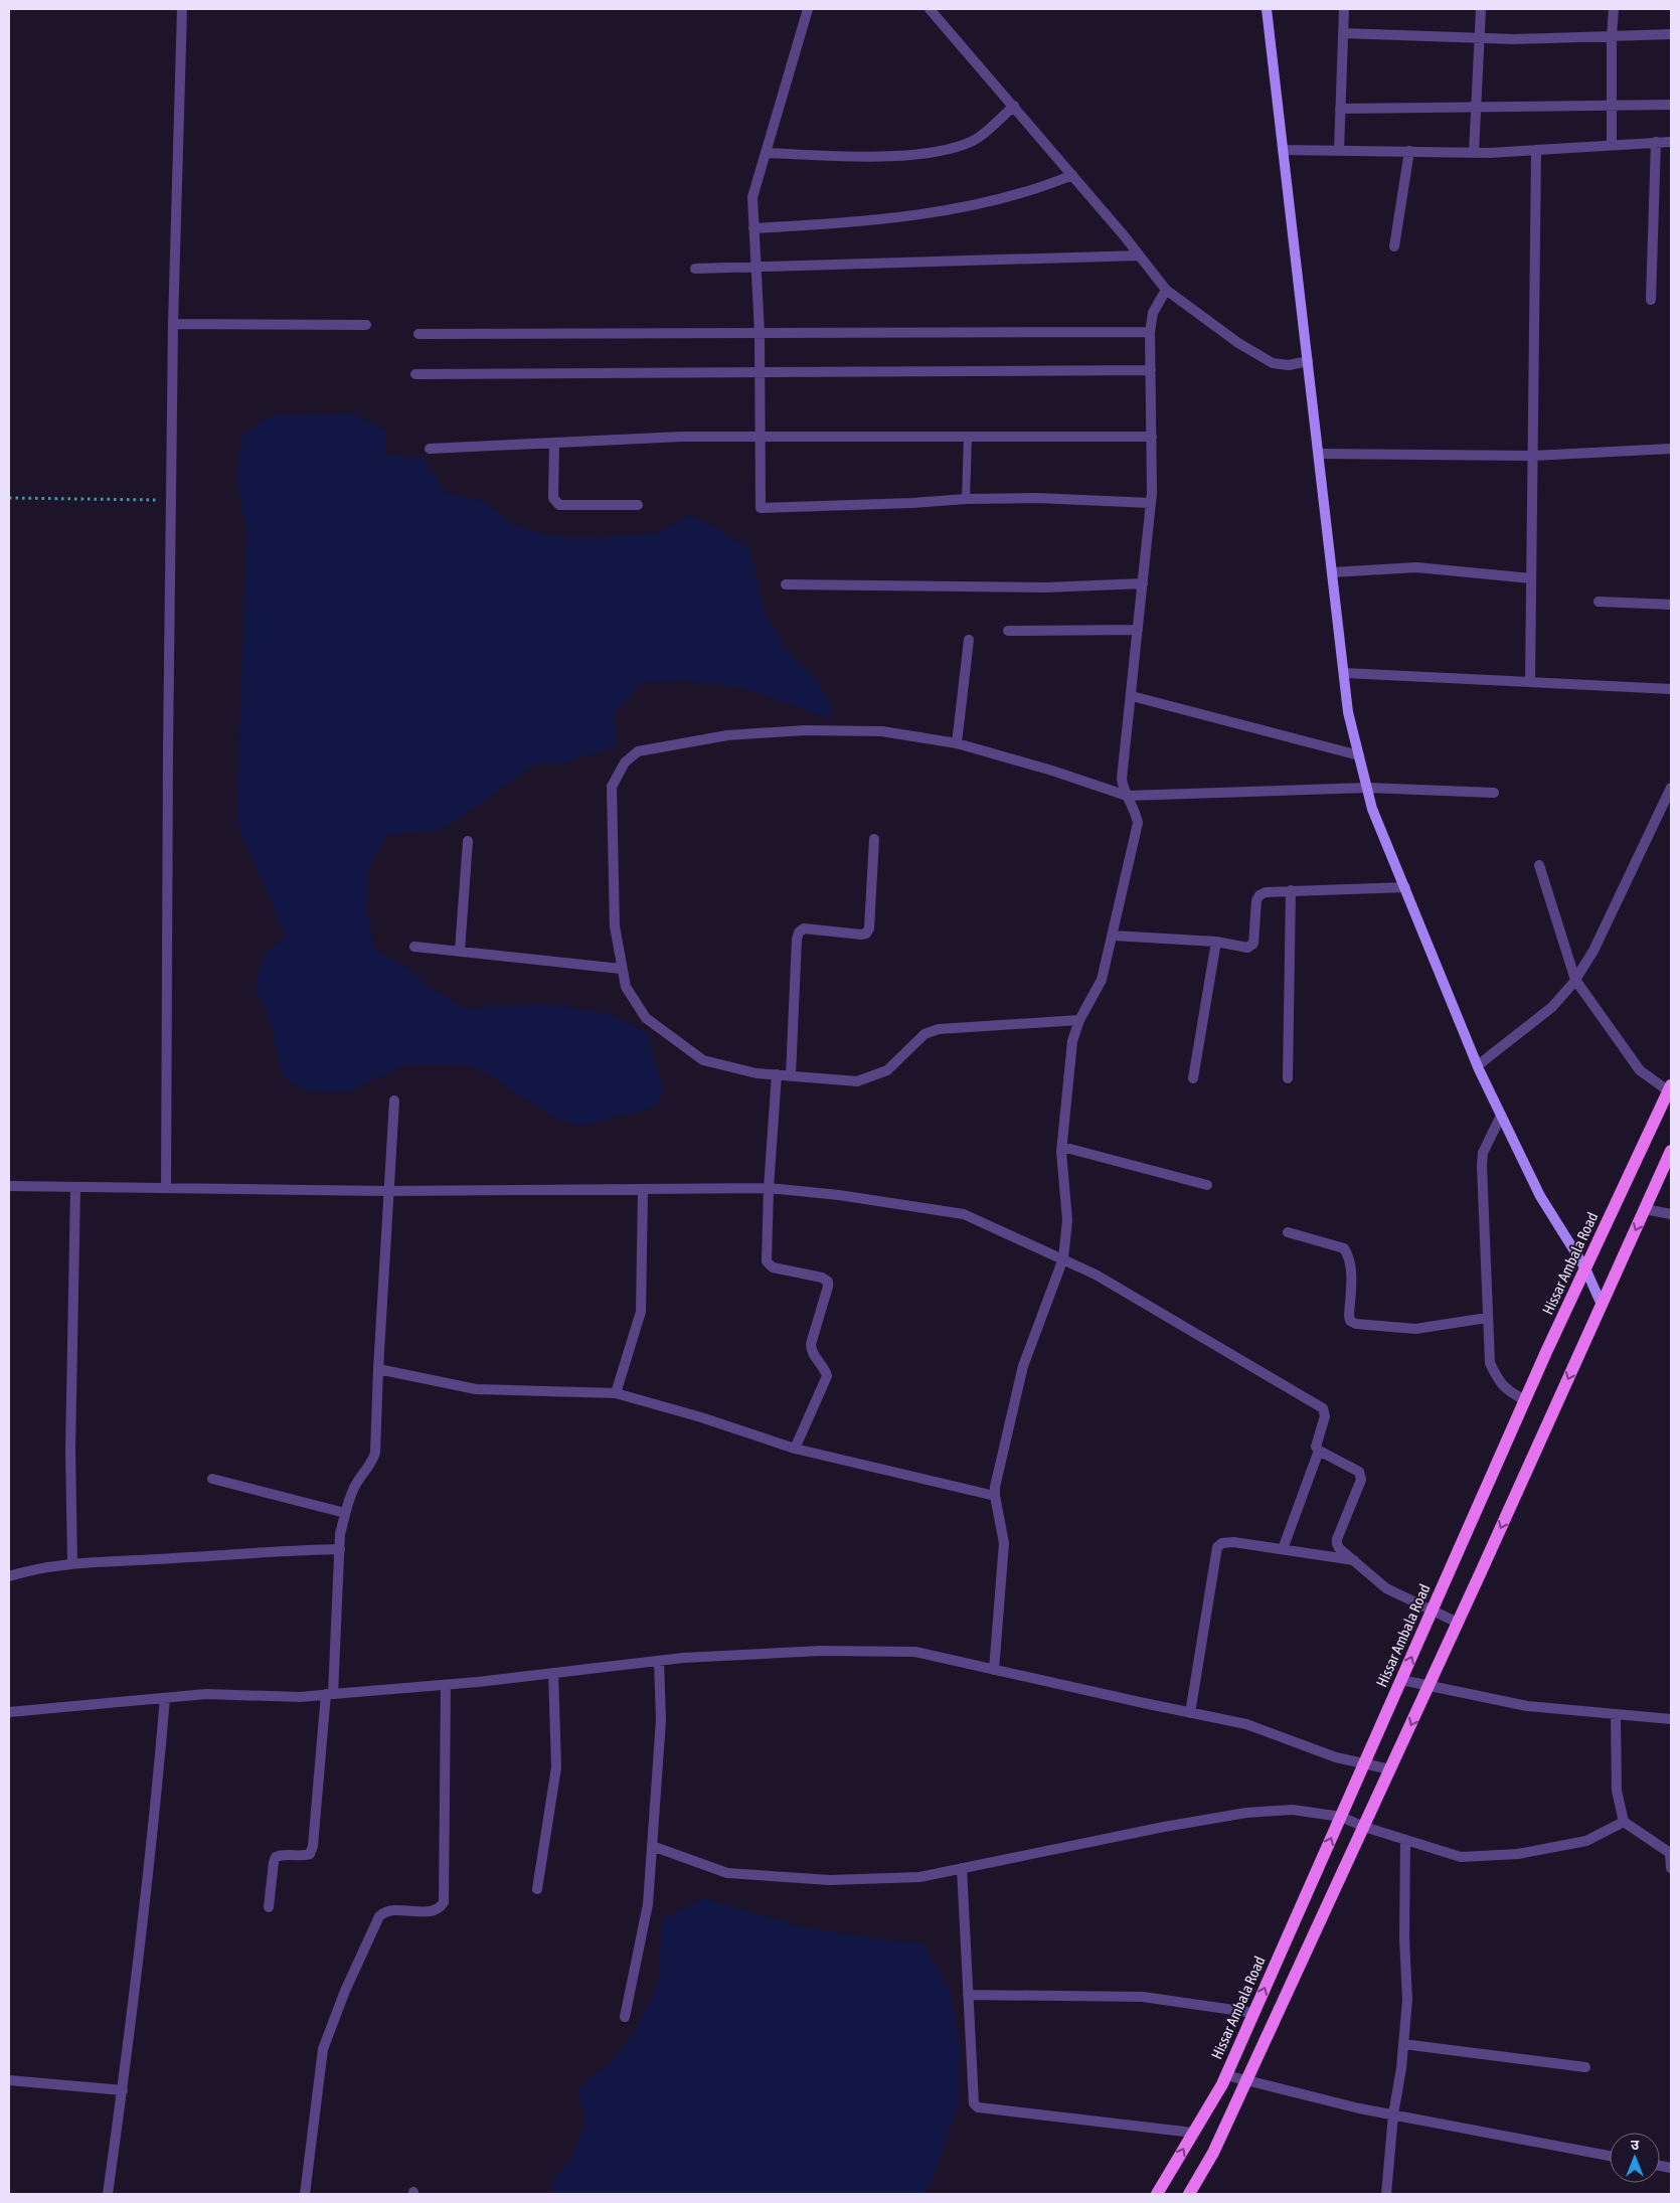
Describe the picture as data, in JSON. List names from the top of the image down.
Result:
{
  "streets": {
    "main road": ["Hissar Ambala Road"]
  },
  "north": "top"
}
